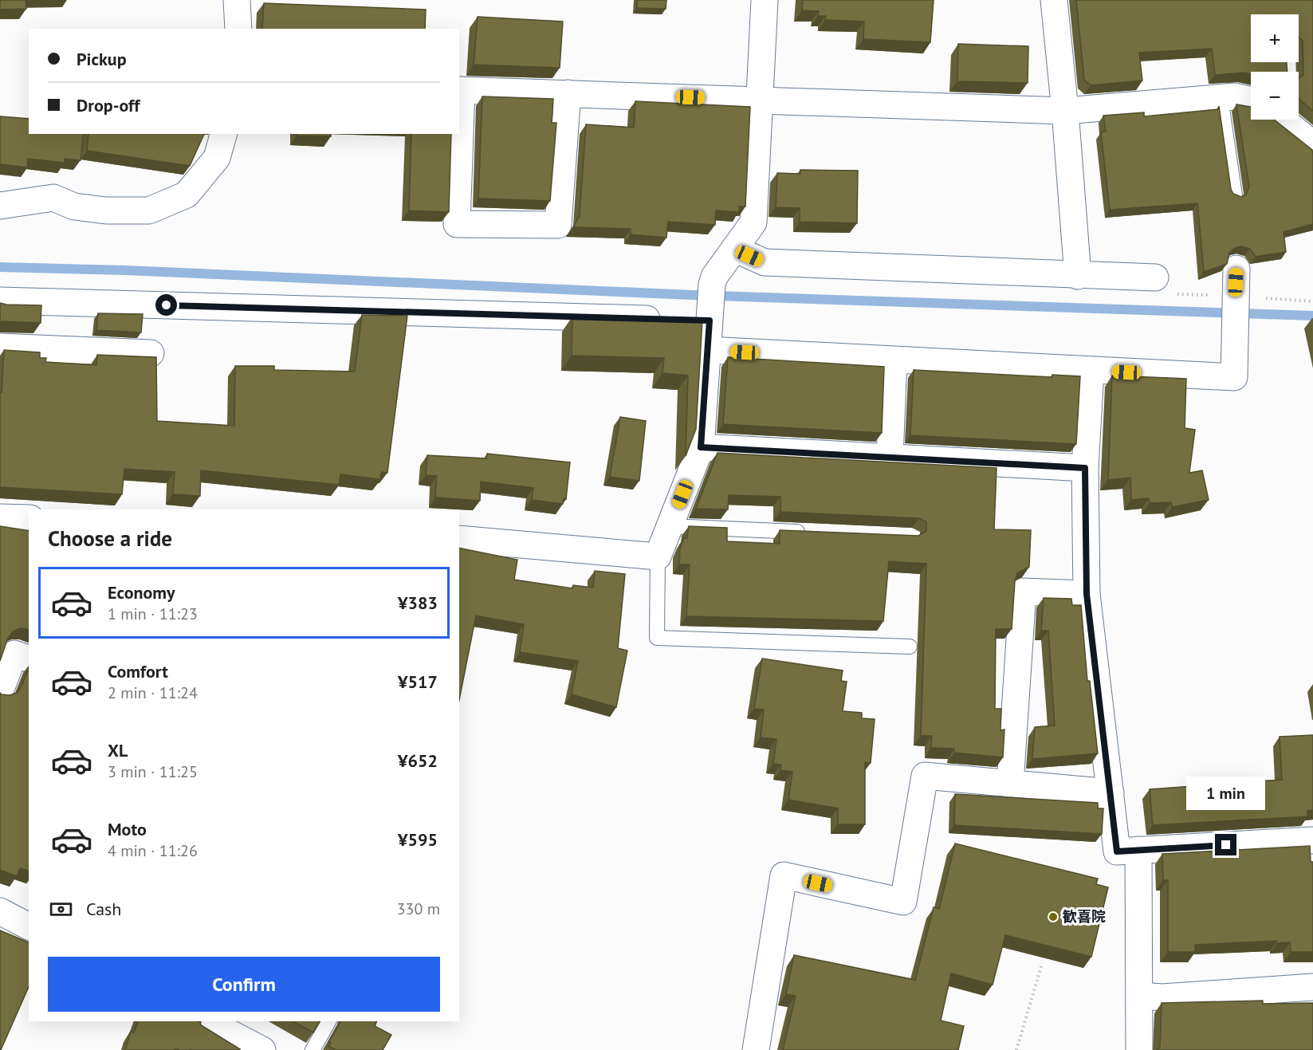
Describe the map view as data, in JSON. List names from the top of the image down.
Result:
{
  "places": ["歓喜院"],
  "page": {
    "map_buttons": ["+", "−"],
    "banner": ["Pickup", "Drop-off"],
    "heading": "Choose a ride",
    "list": [
      {
        "name": "Economy",
        "note": "1 min · 11:23",
        "value": "¥383"
      },
      {
        "name": "Comfort",
        "note": "2 min · 11:24",
        "value": "¥517"
      },
      {
        "name": "XL",
        "note": "3 min · 11:25",
        "value": "¥652"
      },
      {
        "name": "Moto",
        "note": "4 min · 11:26",
        "value": "¥595"
      }
    ],
    "bubble": "1 min",
    "pay": ["Cash", "330 m"],
    "buttons": "Confirm"
  }
}
